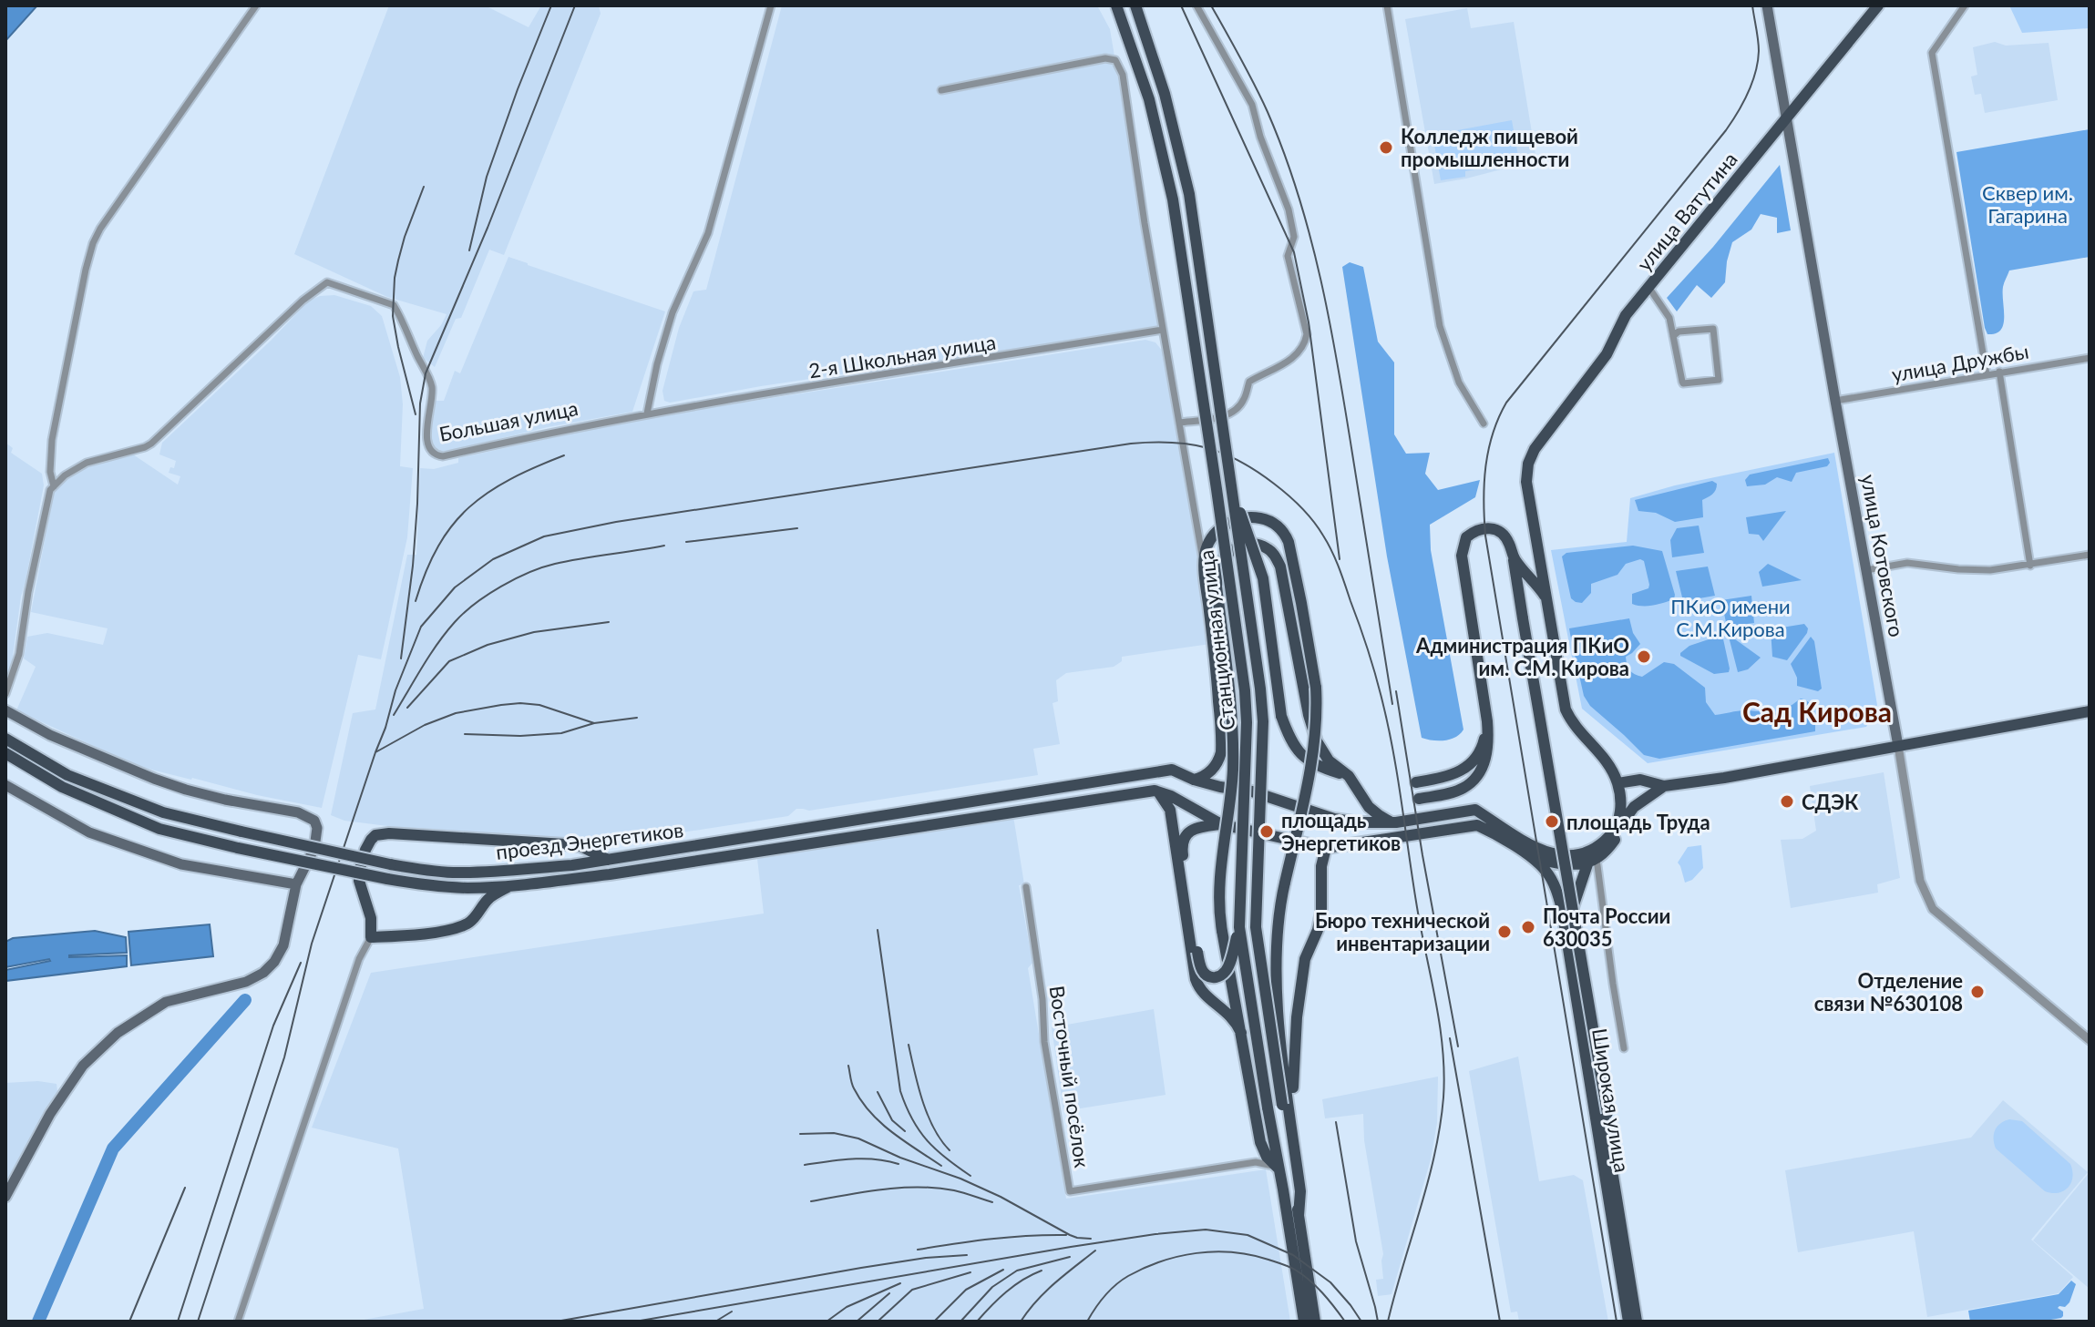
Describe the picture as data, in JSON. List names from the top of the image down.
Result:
{
  "streets": {
    "main road": [
      "улица Ватутина",
      "улица Котовского",
      "Станционная улица",
      "проезд Энергетиков",
      "Широкая улица"
    ],
    "street": [
      "2-я Школьная улица",
      "улица Дружбы",
      "Большая улица",
      "Восточный посёлок"
    ]
  },
  "crossings": [
    ["улица Ватутина", "улица Котовского"],
    ["2-я Школьная улица", "Большая улица"],
    ["2-я Школьная улица", "Станционная улица"],
    ["улица Дружбы", "улица Котовского"],
    ["Станционная улица", "Восточный посёлок"]
  ],
  "districts": ["Сад Кирова"],
  "parks": ["Сквер им. Гагарина", "ПКиО имени С.М.Кирова"],
  "places": [
    "Колледж пищевой промышленности",
    "Администрация ПКиО им. С.М. Кирова",
    "СДЭК",
    "площадь Труда",
    "площадь Энергетиков",
    "Почта России 630035",
    "Бюро технической инвентаризации",
    "Отделение связи №630108"
  ]
}
